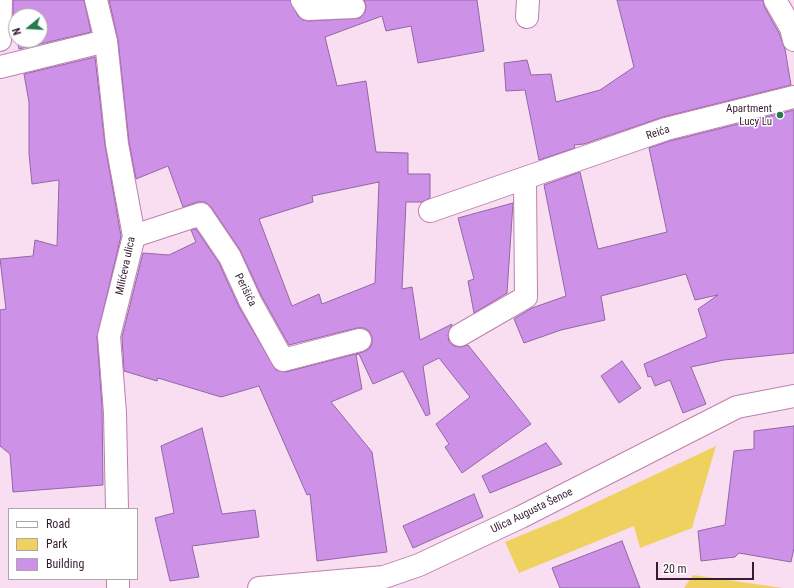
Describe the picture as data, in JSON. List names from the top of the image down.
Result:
{
  "streets": {
    "street": [
      "Reića",
      "Milićeva ulica",
      "Perišića",
      "Ulica Augusta Šenoe"
    ]
  },
  "crossings": [
    ["Milićeva ulica", "Perišića"]
  ],
  "places": ["Apartment Lucy Lu"],
  "legend": ["Road", "Park", "Building"],
  "scale_bar": "20 m",
  "north": "left"
}
